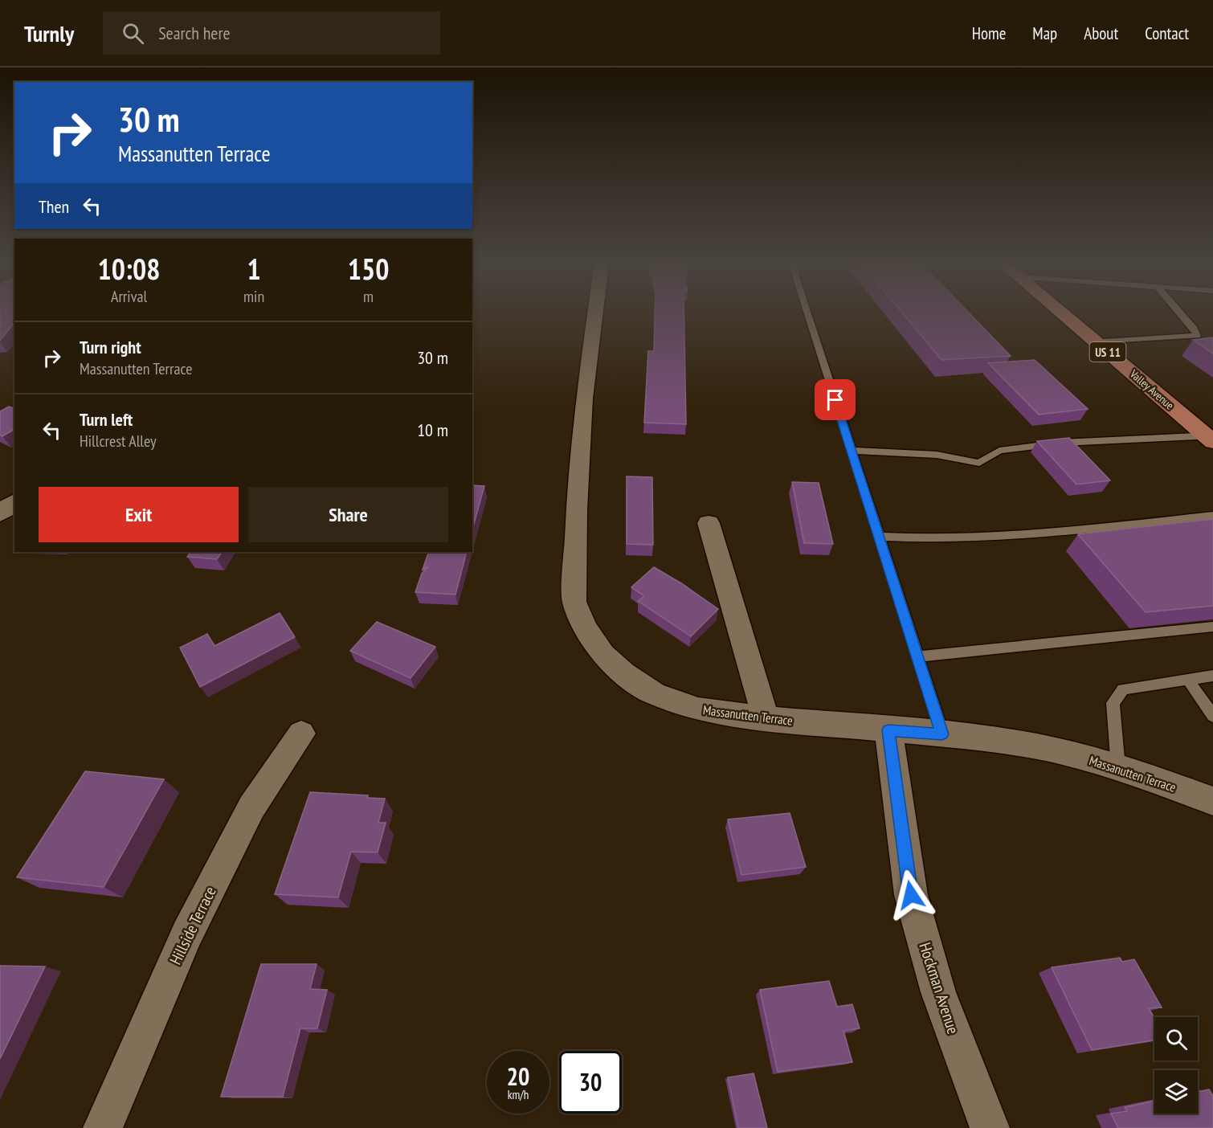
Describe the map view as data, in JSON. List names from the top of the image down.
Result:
{
  "streets": {
    "main road": ["US 11", "Valley Avenue"],
    "street": ["Massanutten Terrace", "Hillside Terrace", "Hockman Avenue"]
  },
  "crossings": [
    ["Massanutten Terrace", "Hockman Avenue"]
  ],
  "page": {
    "header": "Turnly",
    "search": "Search here",
    "nav": [
      "Home",
      "Map",
      "About",
      "Contact"
    ],
    "turn": ["30 m", "Massanutten Terrace"],
    "then": "Then",
    "eta": [
      "10:08",
      "Arrival",
      "1",
      "min",
      "150",
      "m"
    ],
    "list": [
      {
        "name": "Turn right",
        "note": "Massanutten Terrace",
        "value": "30 m"
      },
      {
        "name": "Turn left",
        "note": "Hillcrest Alley",
        "value": "10 m"
      }
    ],
    "buttons": ["Exit", "Share"],
    "speed": "20 km/h",
    "limit": "30"
  }
}
